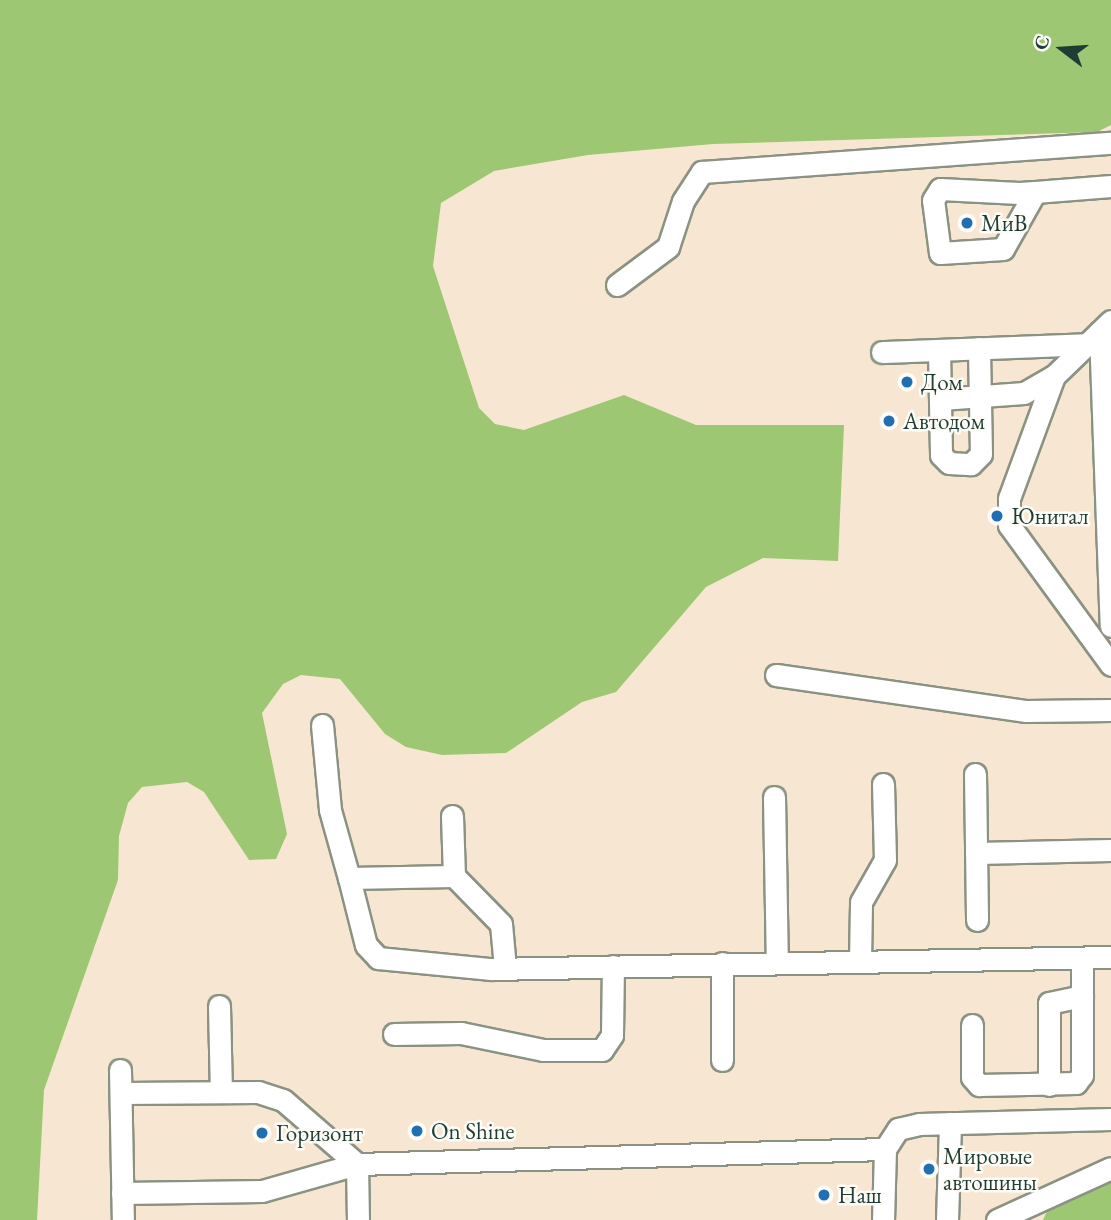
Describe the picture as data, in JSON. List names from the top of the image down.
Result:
{
  "places": [
    "МиВ",
    "Дом",
    "Автодом",
    "Юнитал",
    "On Shine",
    "Горизонт",
    "Мировые автошины",
    "Наш"
  ],
  "north": "left"
}
